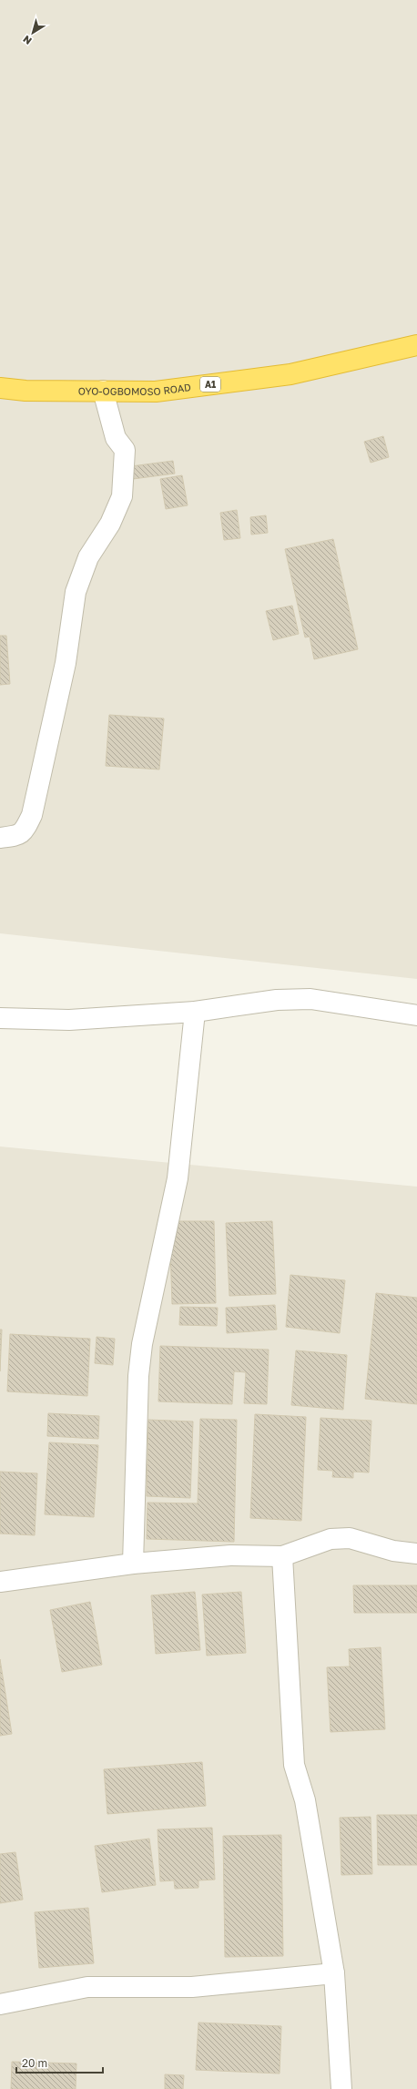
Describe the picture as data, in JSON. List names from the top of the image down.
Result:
{
  "streets": {
    "highway": ["A1", "OYO-OGBOMOSO ROAD"]
  },
  "scale_bar": "20 m",
  "north": "bottom left"
}
